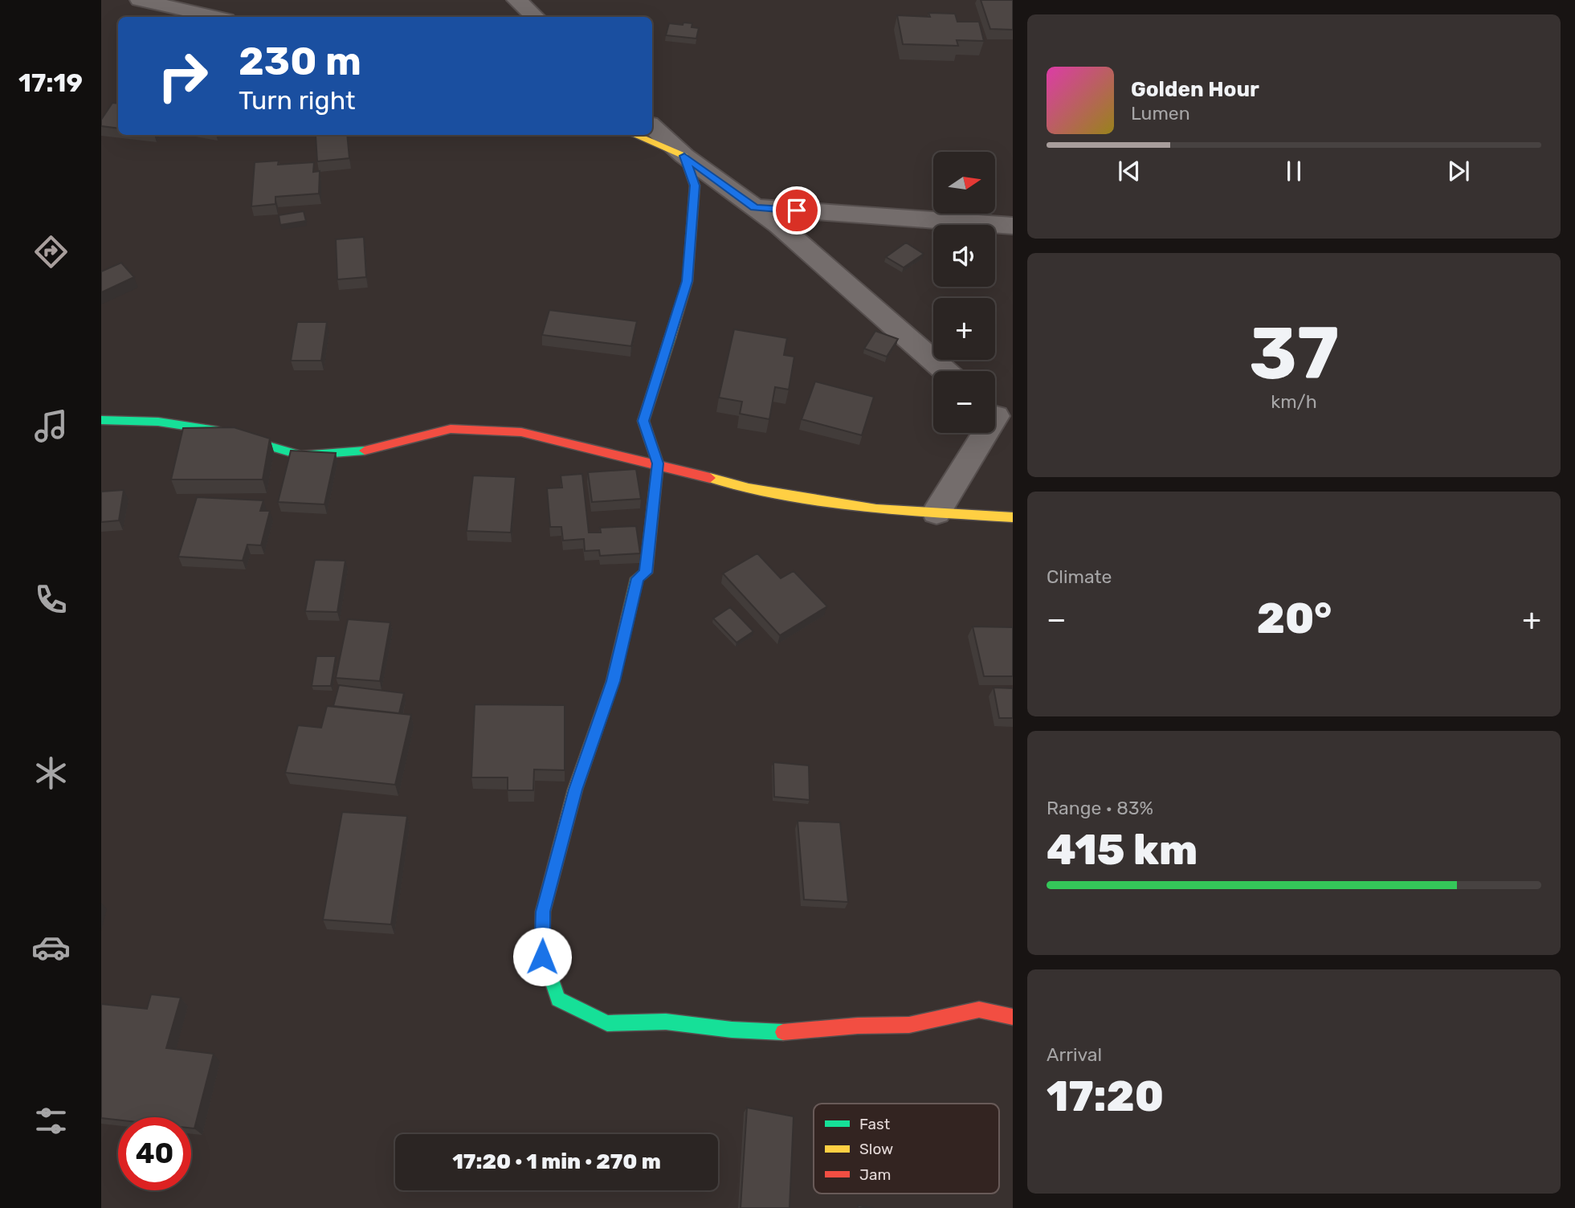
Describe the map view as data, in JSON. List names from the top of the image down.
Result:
{
  "legend": ["Fast", "Slow", "Jam"],
  "north": "right",
  "page": {
    "tabs": "17:19",
    "turn": ["230 m", "Turn right"],
    "song": ["Golden Hour", "Lumen"],
    "map_buttons": ["+", "−"],
    "tile": [
      ["37", "km/h"],
      "Climate",
      ["Range · 83%", "415 km"],
      ["Arrival", "17:20"]
    ],
    "heat": ["−", "20°", "+"],
    "limit": "40",
    "trip": "17:20 · 1 min · 270 m"
  }
}
